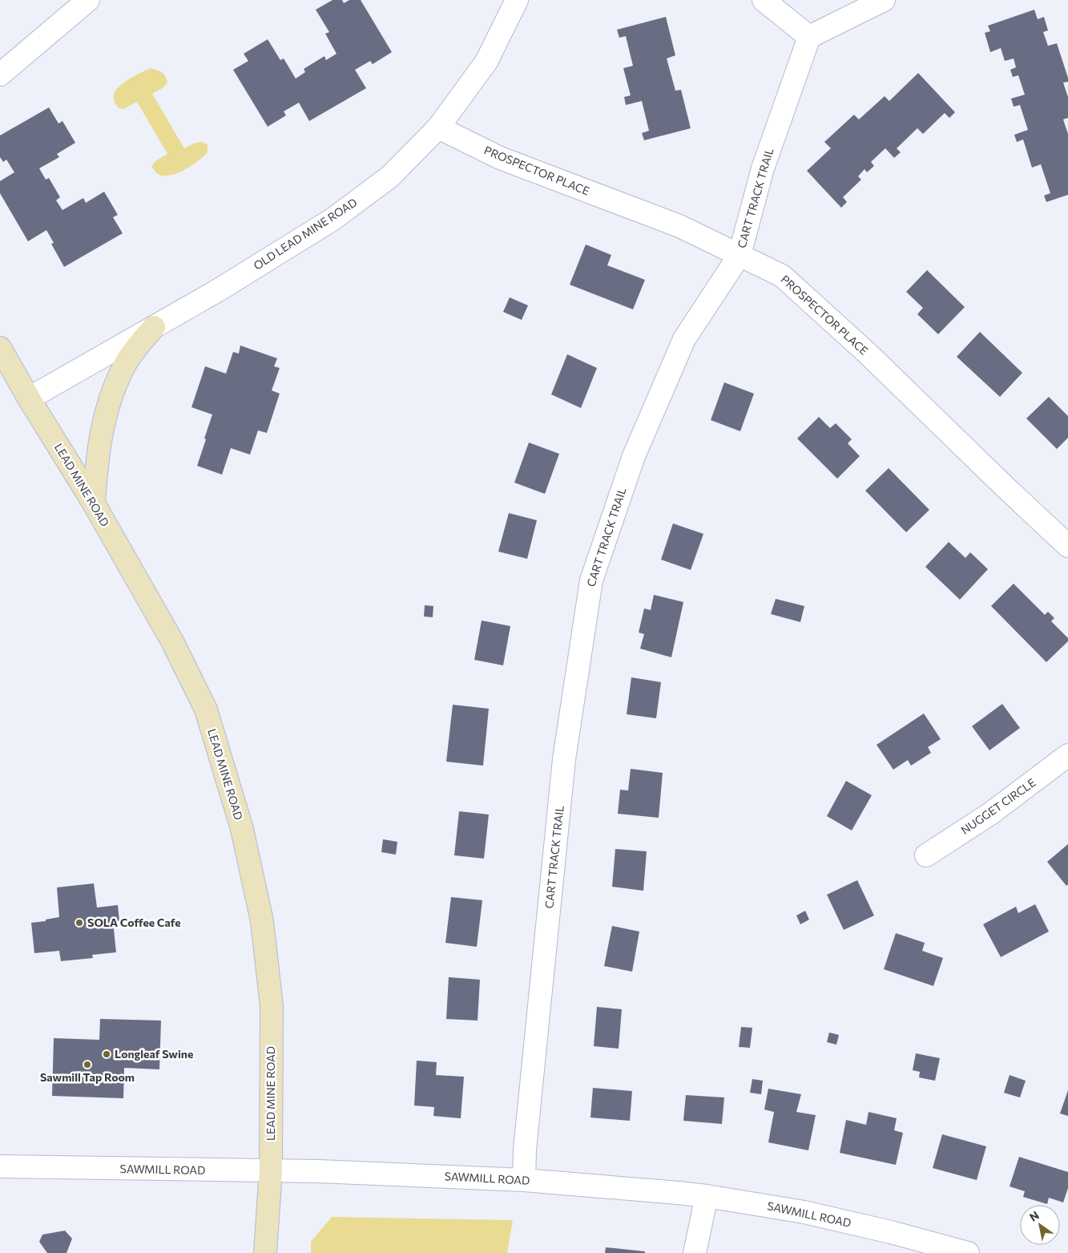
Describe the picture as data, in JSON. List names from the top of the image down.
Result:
{
  "streets": {
    "main road": ["LEAD MINE ROAD"],
    "street": [
      "PROSPECTOR PLACE",
      "CART TRACK TRAIL",
      "OLD LEAD MINE ROAD",
      "NUGGET CIRCLE",
      "SAWMILL ROAD"
    ]
  },
  "crossings": [
    ["PROSPECTOR PLACE", "CART TRACK TRAIL"],
    ["PROSPECTOR PLACE", "OLD LEAD MINE ROAD"],
    ["CART TRACK TRAIL", "SAWMILL ROAD"],
    ["OLD LEAD MINE ROAD", "LEAD MINE ROAD"],
    ["LEAD MINE ROAD", "SAWMILL ROAD"]
  ],
  "places": ["SOLA Coffee Cafe", "Longleaf Swine", "Sawmill Tap Room"],
  "north": "top left"
}
